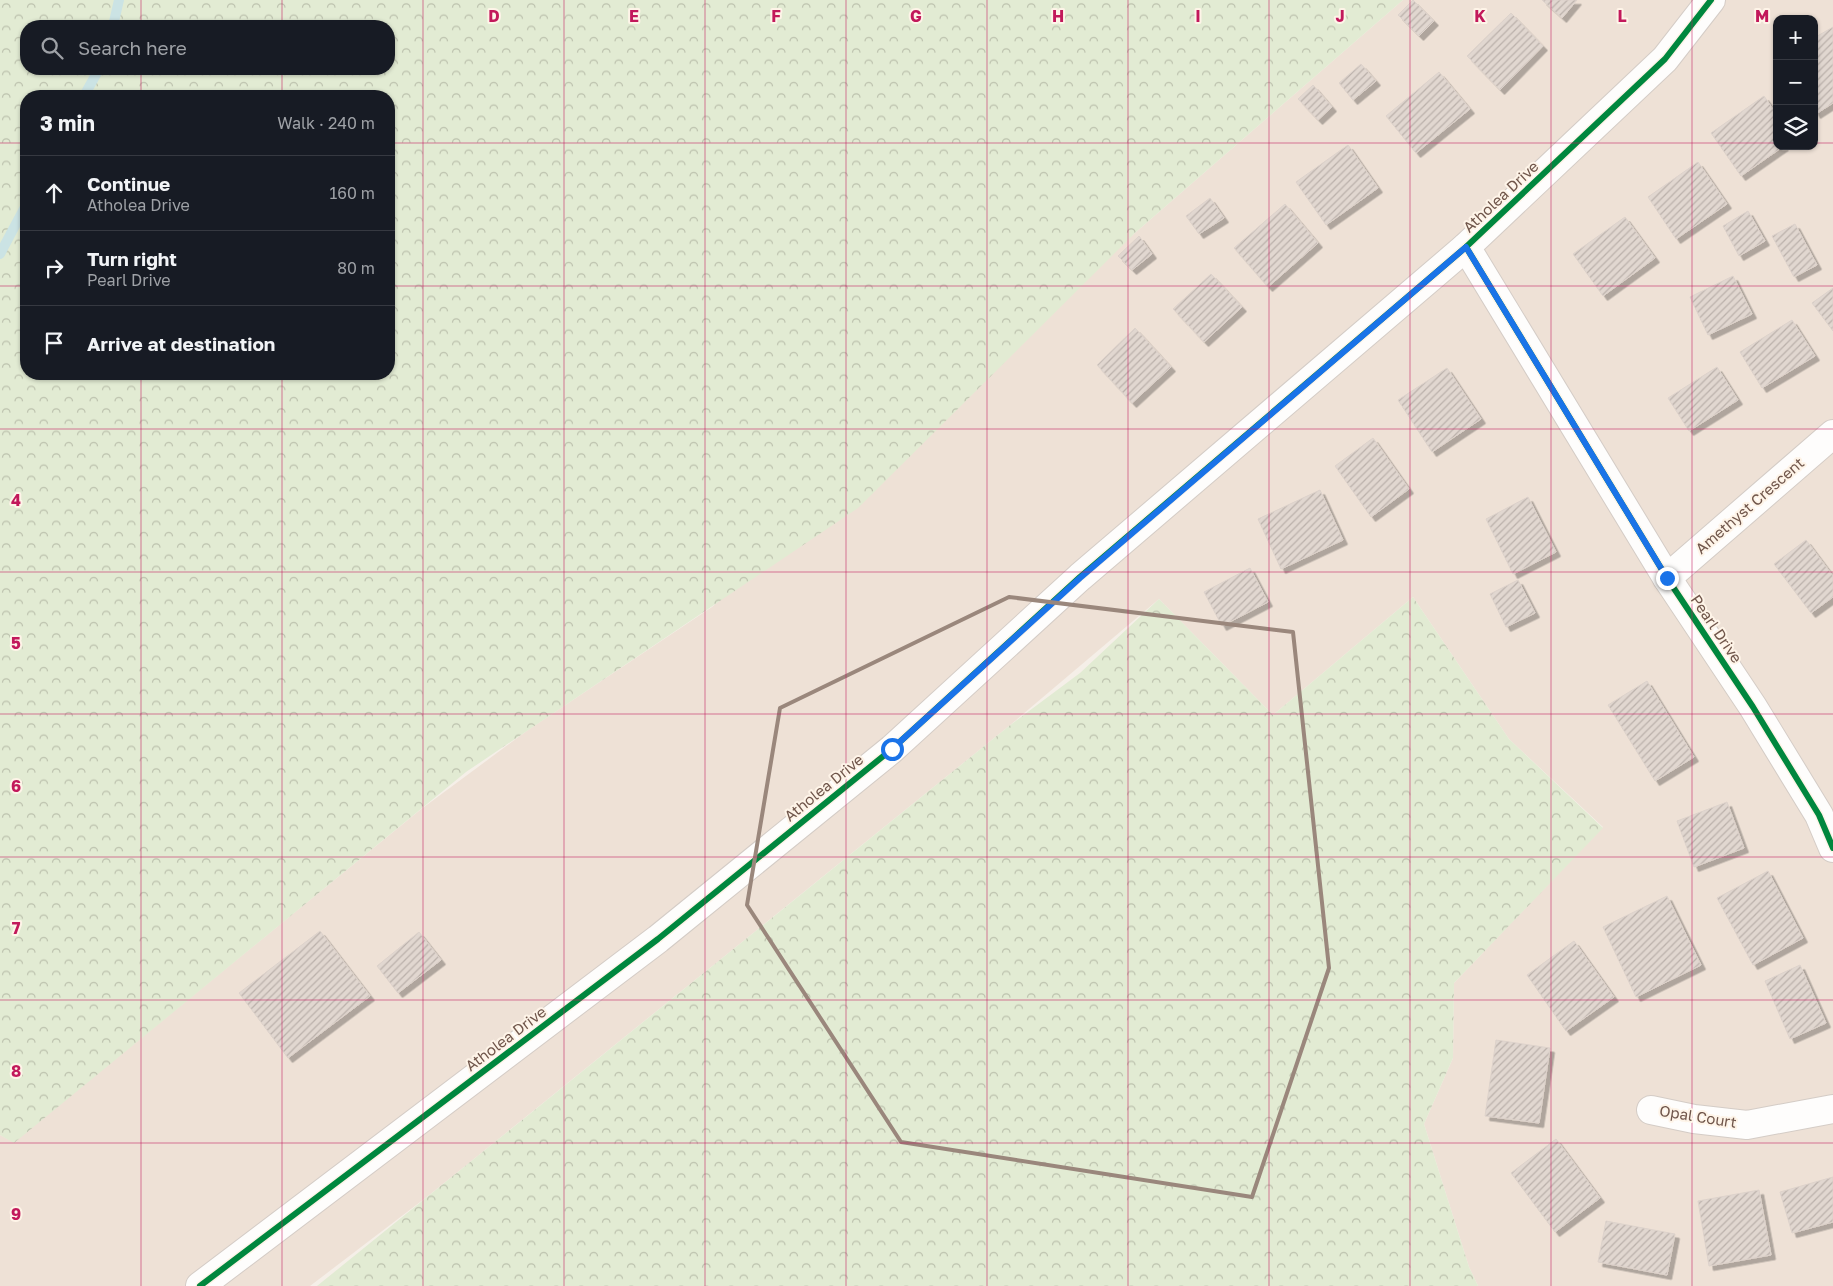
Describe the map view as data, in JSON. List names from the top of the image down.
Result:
{
  "streets": {
    "street": [
      "Atholea Drive",
      "Amethyst Crescent",
      "Pearl Drive",
      "Opal Court"
    ]
  },
  "crossings": [
    ["Atholea Drive", "Pearl Drive"],
    ["Amethyst Crescent", "Pearl Drive"]
  ],
  "page": {
    "map_buttons": ["+", "−"],
    "search": "Search here",
    "heading": ["3 min", "Walk · 240 m"],
    "list": [
      ["Continue", "Atholea Drive", "160 m"],
      ["Turn right", "Pearl Drive", "80 m"],
      "Arrive at destination"
    ]
  },
  "grid": {
    "columns": [
      "D",
      "E",
      "F",
      "G",
      "H",
      "I",
      "J",
      "K",
      "L",
      "M"
    ],
    "rows": [
      "4",
      "5",
      "6",
      "7",
      "8",
      "9"
    ]
  }
}
